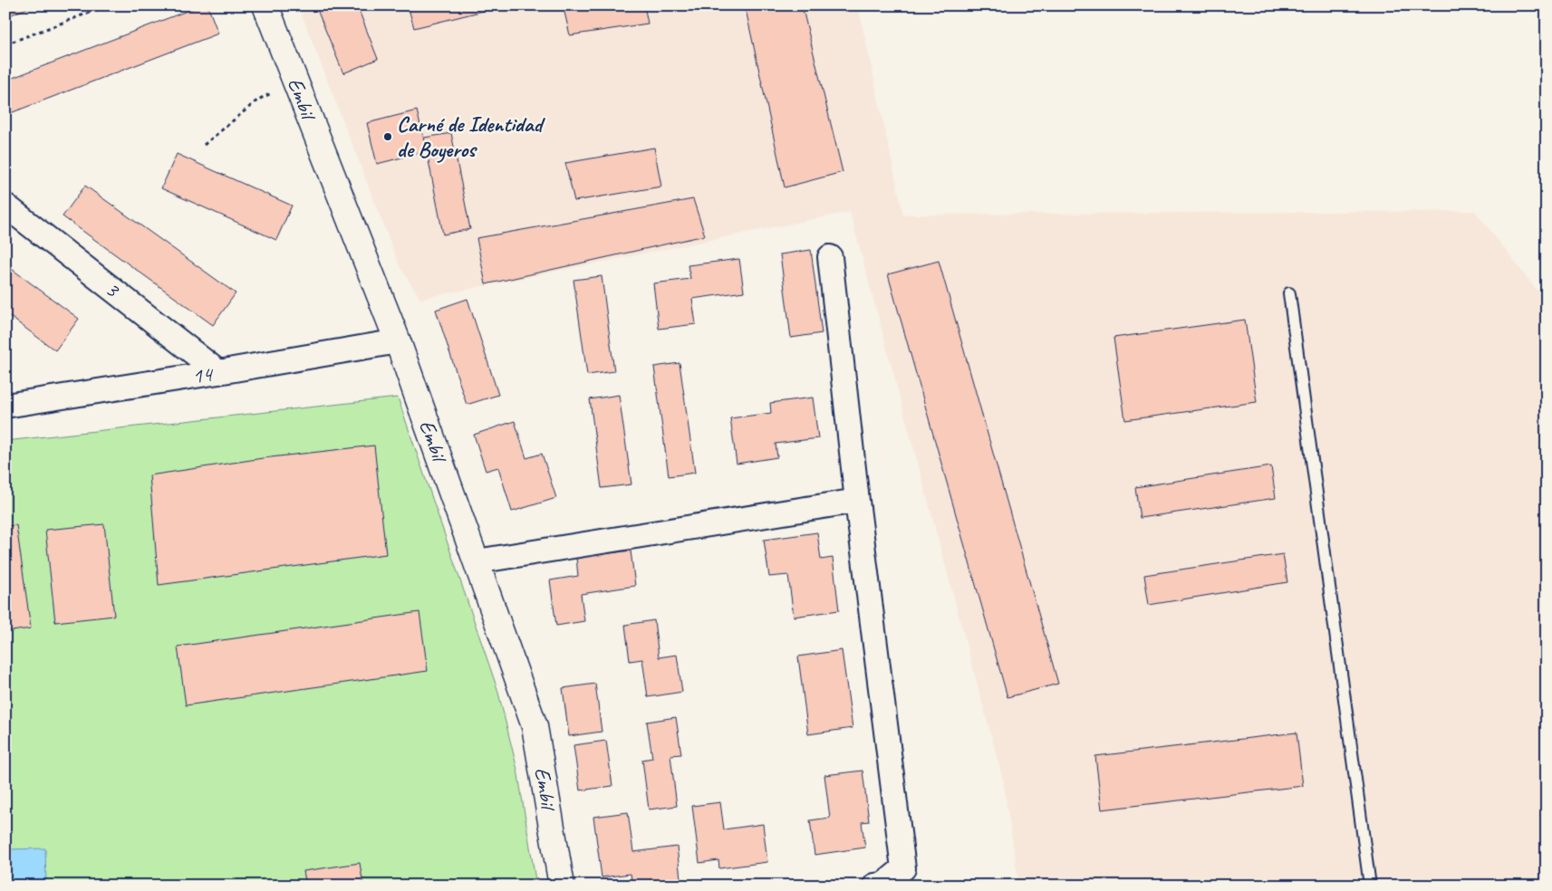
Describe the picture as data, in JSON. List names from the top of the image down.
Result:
{
  "streets": {
    "street": ["Embil", "3", "14"]
  },
  "crossings": [
    ["Embil", "14"],
    ["3", "14"]
  ],
  "places": ["Carné de Identidad de Boyeros"]
}
